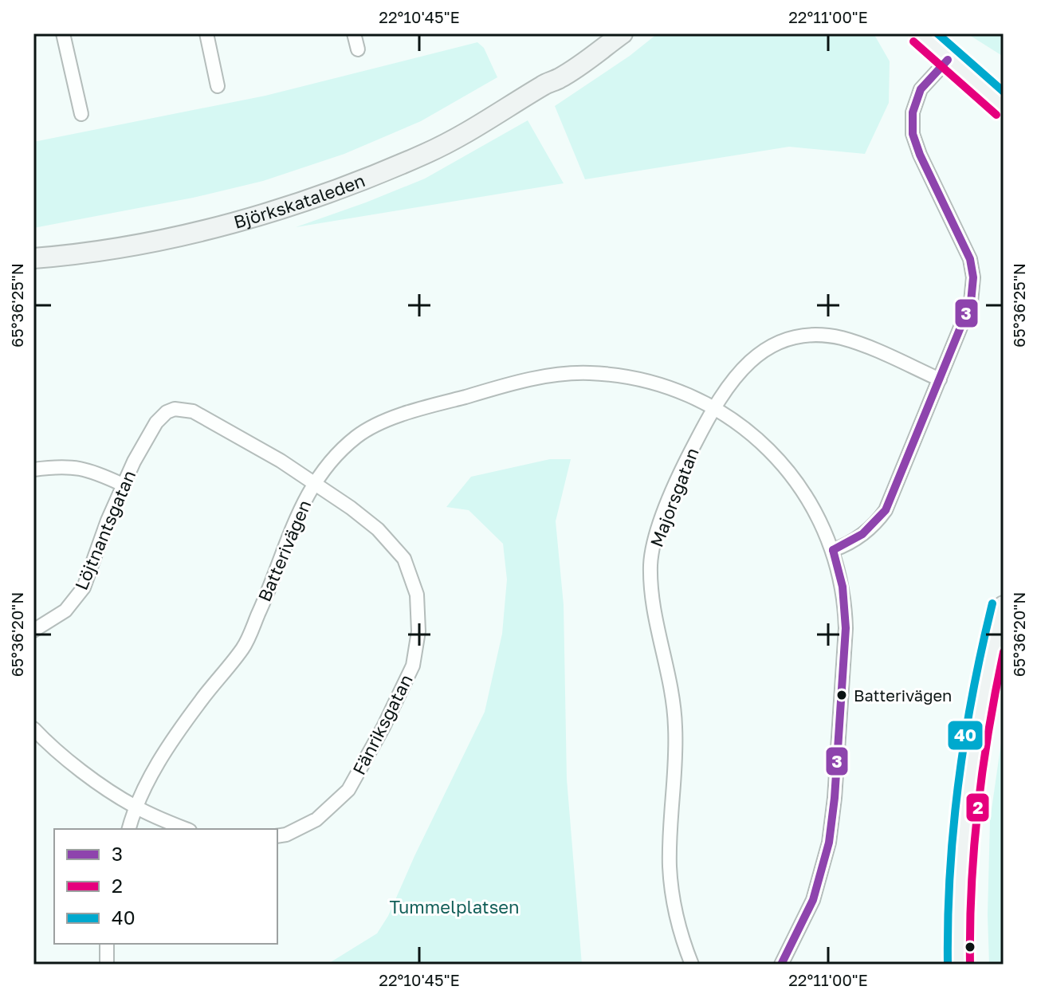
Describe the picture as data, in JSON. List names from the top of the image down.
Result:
{
  "streets": {
    "main road": ["Björkskataleden"],
    "street": [
      "Majorsgatan",
      "Löjtnantsgatan",
      "Batterivägen",
      "Fänriksgatan"
    ]
  },
  "crossings": [
    ["Majorsgatan", "Batterivägen"],
    ["Löjtnantsgatan", "Fänriksgatan"],
    ["Batterivägen", "Fänriksgatan"]
  ],
  "parks": ["Tummelplatsen"],
  "places": ["Batterivägen"],
  "lines": ["transit line 40", "transit line 2", "transit line 3"],
  "legend": ["3", "2", "40"],
  "coordinates": [
    "22°10'45\"E",
    "22°11'00\"E",
    "65°36'25\"N",
    "65°36'20\"N"
  ]
}
